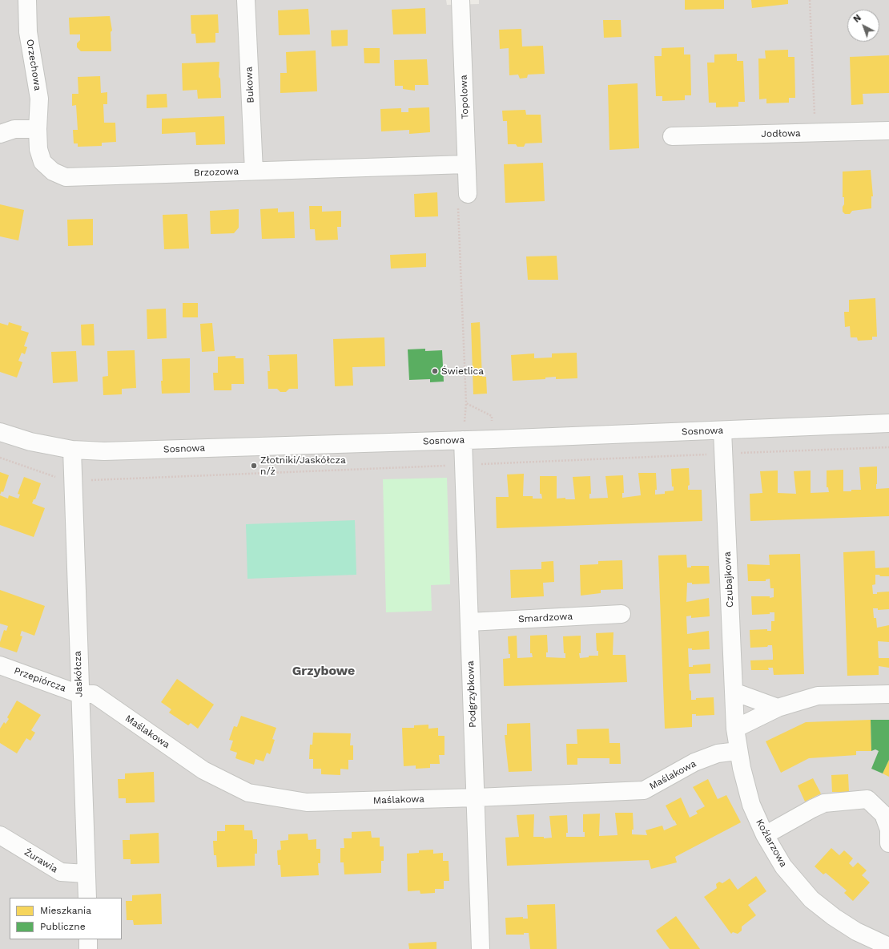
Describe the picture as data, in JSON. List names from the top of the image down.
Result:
{
  "streets": {
    "street": [
      "Orzechowa",
      "Bukowa",
      "Topolowa",
      "Jodłowa",
      "Brzozowa",
      "Sosnowa",
      "Czubajkowa",
      "Smardzowa",
      "Jaskółcza",
      "Przepiórcza",
      "Podgrzybkowa",
      "Maślakowa",
      "Koźlarzowa",
      "Żurawia"
    ]
  },
  "crossings": [
    ["Orzechowa", "Brzozowa"],
    ["Bukowa", "Brzozowa"],
    ["Topolowa", "Brzozowa"],
    ["Sosnowa", "Czubajkowa"],
    ["Sosnowa", "Jaskółcza"],
    ["Sosnowa", "Podgrzybkowa"],
    ["Czubajkowa", "Koźlarzowa"],
    ["Smardzowa", "Podgrzybkowa"],
    ["Jaskółcza", "Przepiórcza"],
    ["Jaskółcza", "Maślakowa"],
    ["Jaskółcza", "Żurawia"],
    ["Przepiórcza", "Maślakowa"],
    ["Podgrzybkowa", "Maślakowa"],
    ["Maślakowa", "Koźlarzowa"]
  ],
  "districts": ["Grzybowe"],
  "places": ["Świetlica", "Złotniki/Jaskółcza n/ż"],
  "legend": ["Mieszkania", "Publiczne"],
  "north": "top left"
}
